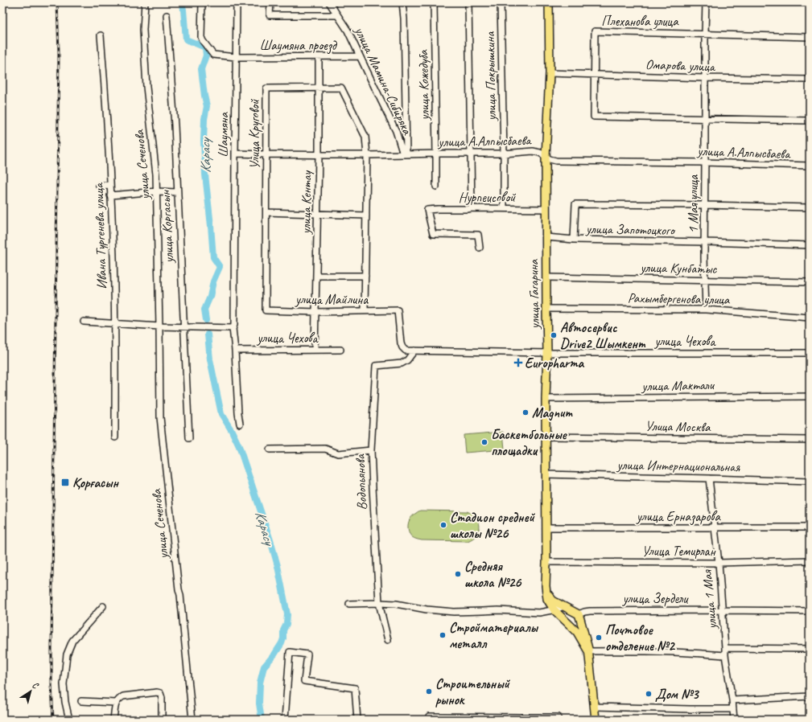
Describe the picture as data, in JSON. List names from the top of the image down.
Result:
{
  "streets": {
    "main road": ["улица Гагарина"],
    "street": [
      "Плеханова улица",
      "Шаумяна проезд",
      "Омарова улица",
      "улица Покрышкина",
      "улица Мамина-Сибиряка",
      "улица Кожедуба",
      "Улица Круговой",
      "Шаумяна",
      "улица А.Алпысбаева",
      "улица Сеченова",
      "Нурпеисовой",
      "улица Кентау",
      "1 Мая улица",
      "улица Коргасын",
      "улица Запотоцкого",
      "Ивана Тургенева улица",
      "улица Кунбатыс",
      "Рахымбергенова улица",
      "улица Майлина",
      "улица Чехова",
      "улица Мактали",
      "Улица Москва",
      "улица Интернациональная",
      "Водопьянова",
      "улица Ерназарова",
      "Улица Темирлан",
      "улица Зердели",
      "улица 1 Мая"
    ]
  },
  "crossings": [
    ["Плеханова улица", "Омарова улица"],
    ["Плеханова улица", "1 Мая улица"],
    ["Шаумяна проезд", "улица Мамина-Сибиряка"],
    ["Шаумяна проезд", "Шаумяна"],
    ["Шаумяна проезд", "улица Кентау"],
    ["Омарова улица", "1 Мая улица"],
    ["Омарова улица", "улица Гагарина"],
    ["улица Покрышкина", "улица А.Алпысбаева"],
    ["улица Покрышкина", "Нурпеисовой"],
    ["улица Мамина-Сибиряка", "улица А.Алпысбаева"],
    ["улица Кожедуба", "улица А.Алпысбаева"],
    ["Улица Круговой", "улица А.Алпысбаева"],
    ["Улица Круговой", "улица Кентау"],
    ["Улица Круговой", "улица Майлина"],
    ["Шаумяна", "улица А.Алпысбаева"],
    ["Шаумяна", "улица Чехова"],
    ["улица А.Алпысбаева", "улица Кентау"],
    ["улица А.Алпысбаева", "1 Мая улица"],
    ["улица А.Алпысбаева", "улица Гагарина"],
    ["Нурпеисовой", "улица Гагарина"],
    ["улица Кентау", "улица Майлина"],
    ["улица Кентау", "улица Чехова"],
    ["1 Мая улица", "улица Запотоцкого"],
    ["1 Мая улица", "улица Кунбатыс"],
    ["1 Мая улица", "Рахымбергенова улица"],
    ["улица Запотоцкого", "улица Гагарина"],
    ["улица Кунбатыс", "улица Гагарина"],
    ["улица Гагарина", "Рахымбергенова улица"],
    ["улица Гагарина", "улица Чехова"],
    ["улица Гагарина", "улица Мактали"],
    ["улица Гагарина", "Улица Москва"],
    ["улица Гагарина", "улица Интернациональная"],
    ["улица Гагарина", "улица Ерназарова"],
    ["улица Гагарина", "Улица Темирлан"],
    ["улица Гагарина", "улица Зердели"],
    ["улица Майлина", "улица Чехова"],
    ["улица Чехова", "Водопьянова"],
    ["улица Интернациональная", "улица 1 Мая"],
    ["улица Ерназарова", "улица 1 Мая"],
    ["Улица Темирлан", "улица 1 Мая"],
    ["улица Зердели", "улица 1 Мая"]
  ],
  "water": ["Карасу"],
  "places": {
    "other": [
      "Автосервис Drive2 Шымкент",
      "Magnum",
      "Баскетбольные площадки",
      "Стадион средней школы №26",
      "Средняя школа №26",
      "Стройматериалы металл",
      "Почтовое отделение №2",
      "Строительный рынок",
      "Дом №3"
    ],
    "health": ["Europharma"],
    "transit": ["Қорғасын"]
  },
  "north": "top right"
}
